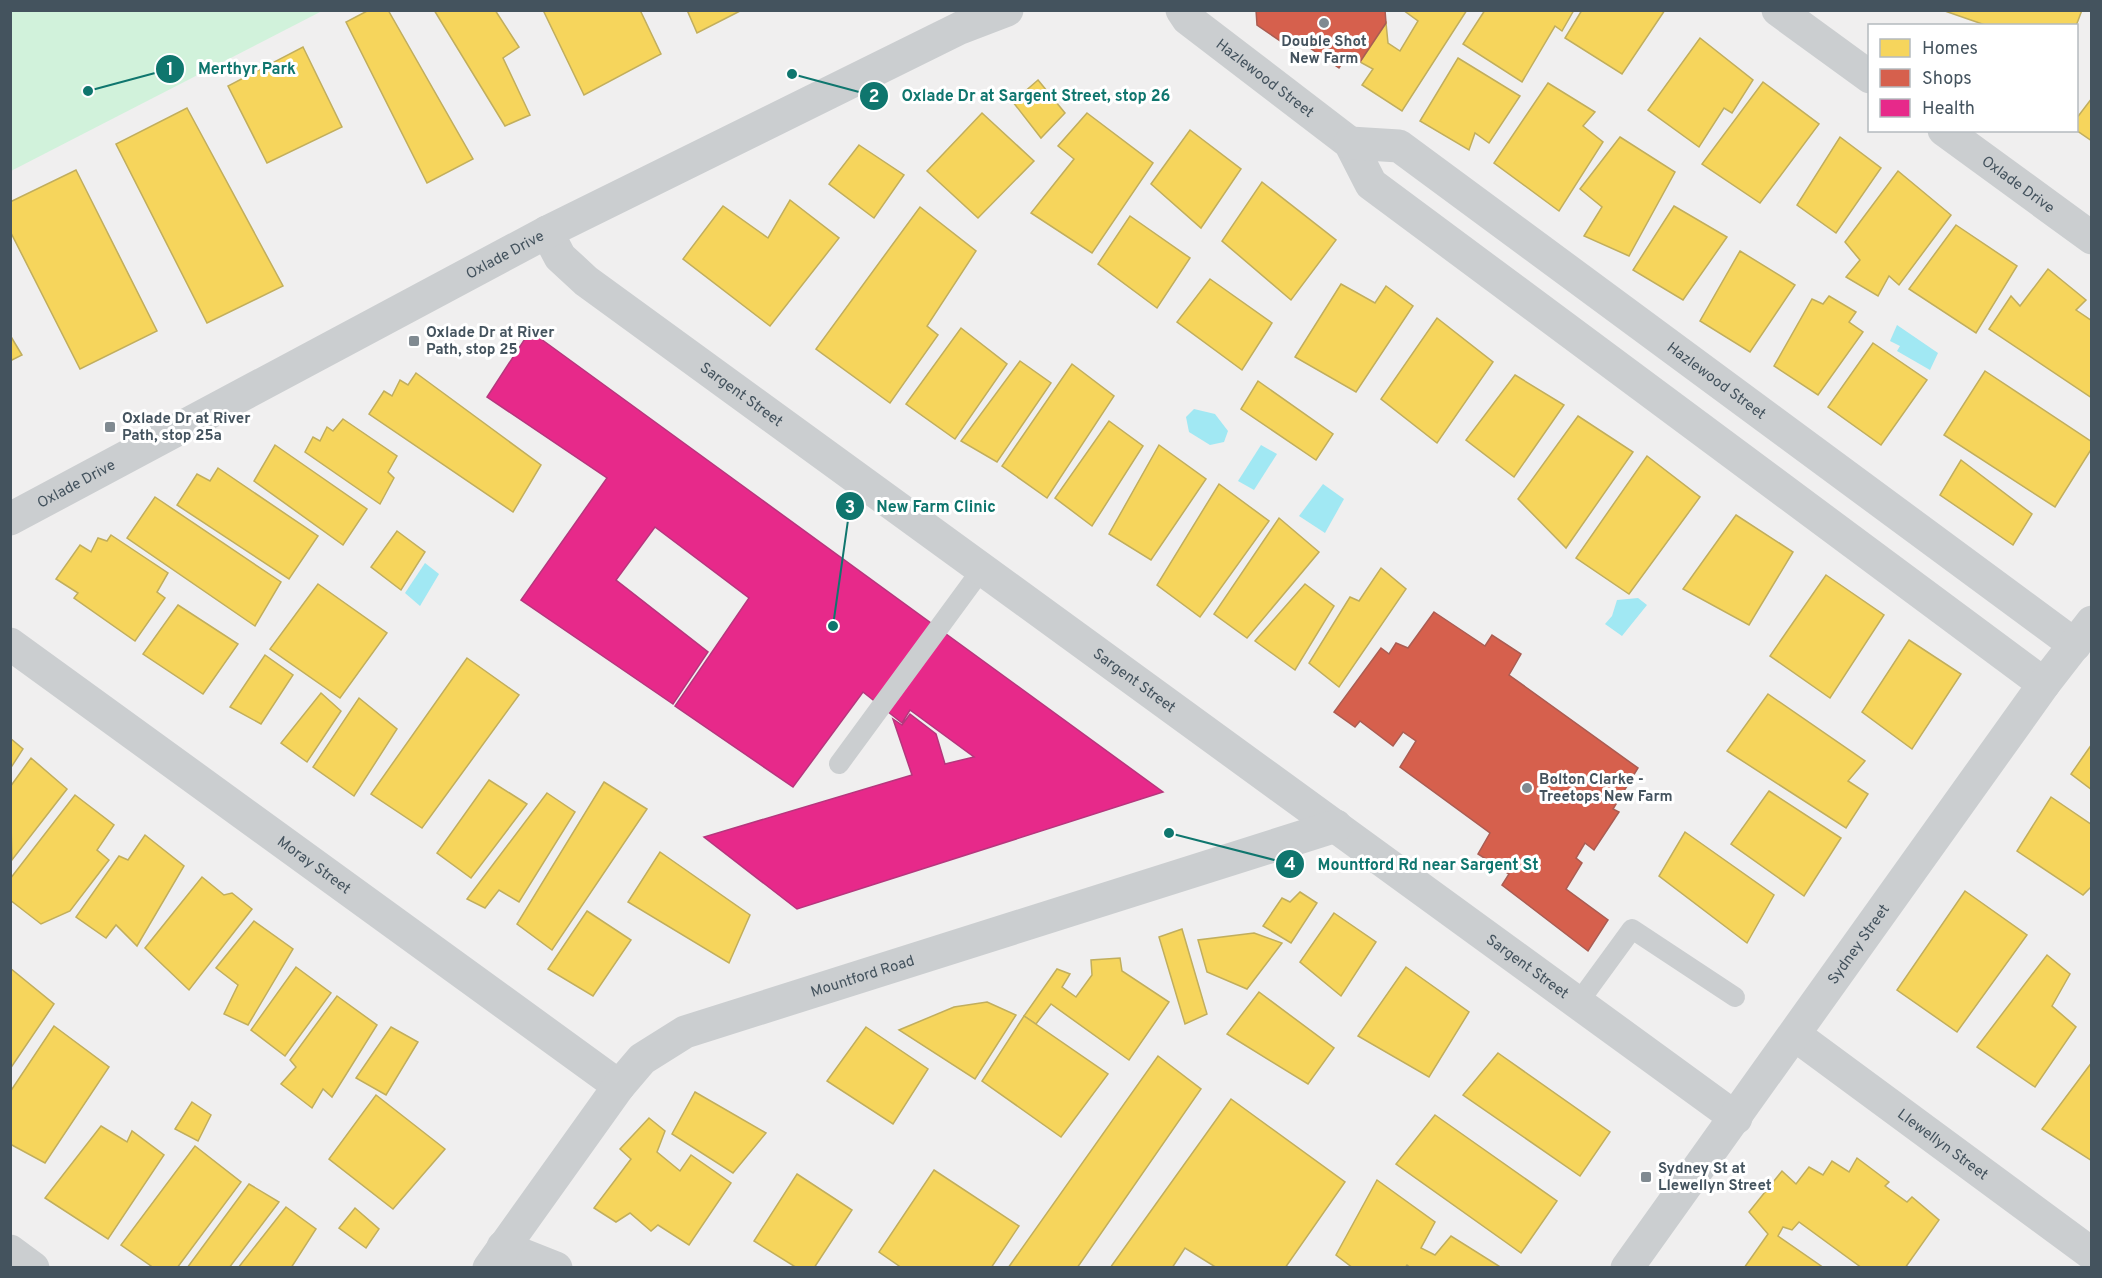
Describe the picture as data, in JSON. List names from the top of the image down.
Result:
{
  "streets": {
    "street": [
      "Hazlewood Street",
      "Oxlade Drive",
      "Sargent Street",
      "Moray Street",
      "Sydney Street",
      "Mountford Road",
      "Llewellyn Street"
    ]
  },
  "crossings": [
    ["Hazlewood Street", "Sydney Street"],
    ["Oxlade Drive", "Sargent Street"],
    ["Sargent Street", "Sydney Street"],
    ["Sargent Street", "Mountford Road"],
    ["Moray Street", "Mountford Road"],
    ["Sydney Street", "Llewellyn Street"]
  ],
  "places": {
    "other": [
      "Double Shot New Farm",
      "Oxlade Dr at Sargent Street, stop 26",
      "Merthyr Park",
      "New Farm Clinic",
      "Bolton Clarke - Treetops New Farm",
      "Mountford Rd near Sargent St"
    ],
    "transit": ["Oxlade Dr at River Path, stop 25", "Oxlade Dr at River Path, stop 25a", "Sydney St at Llewellyn Street"]
  },
  "legend": ["Homes", "Shops", "Health"]
}
